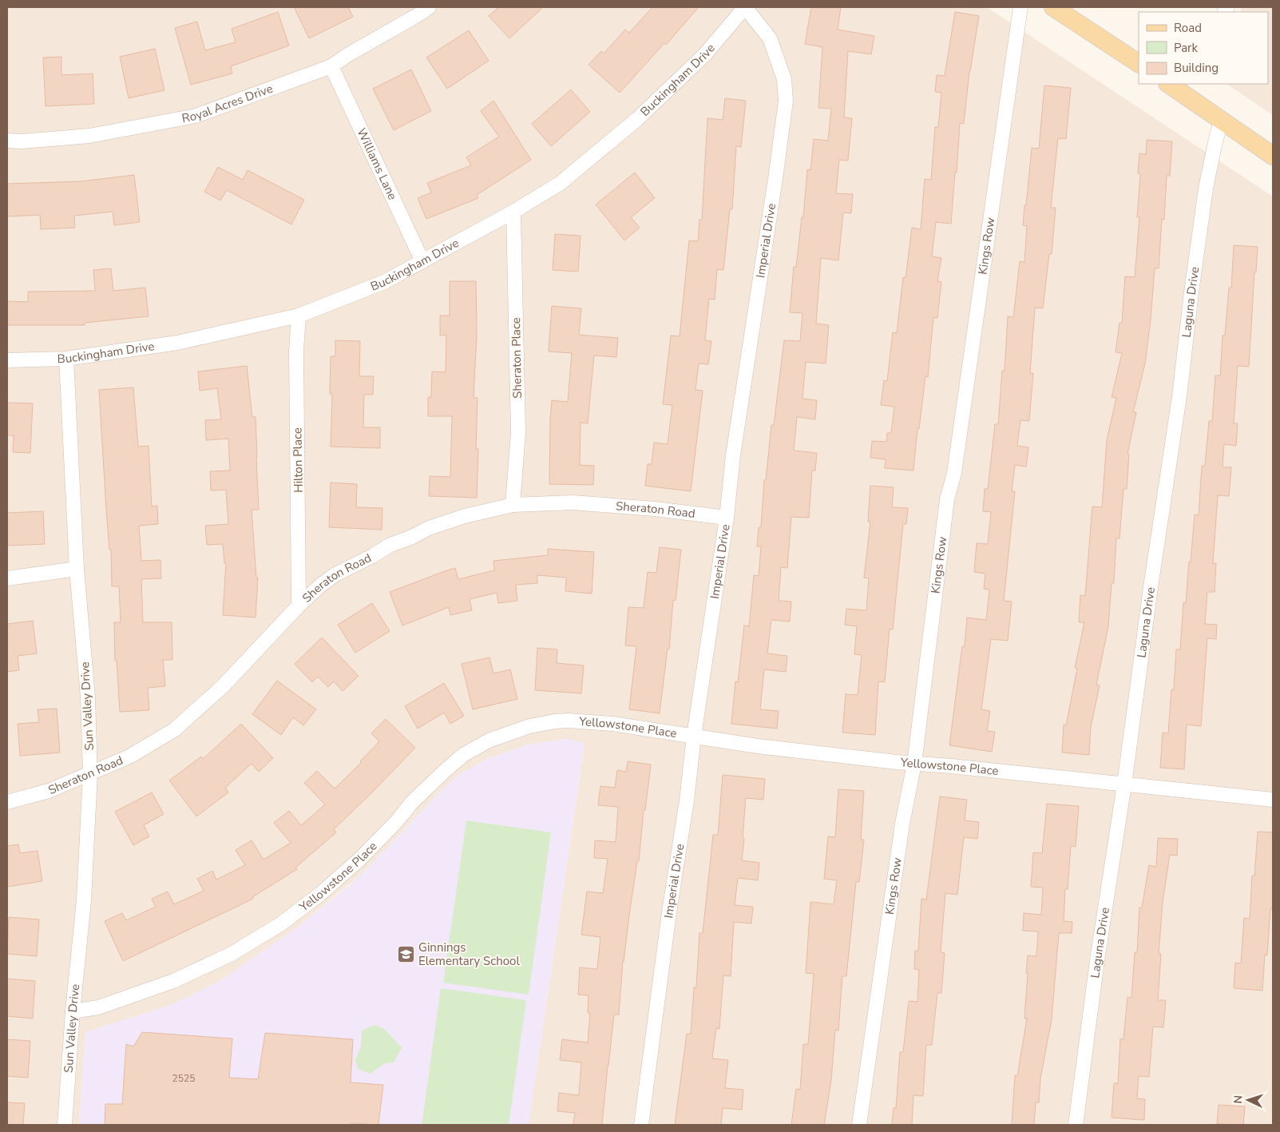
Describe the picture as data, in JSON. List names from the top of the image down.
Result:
{
  "streets": {
    "street": [
      "Buckingham Drive",
      "Royal Acres Drive",
      "Williams Lane",
      "Imperial Drive",
      "Kings Row",
      "Laguna Drive",
      "Sheraton Place",
      "Hilton Place",
      "Sheraton Road",
      "Sun Valley Drive",
      "Yellowstone Place"
    ]
  },
  "crossings": [
    ["Buckingham Drive", "Williams Lane"],
    ["Buckingham Drive", "Imperial Drive"],
    ["Buckingham Drive", "Sheraton Place"],
    ["Buckingham Drive", "Hilton Place"],
    ["Buckingham Drive", "Sun Valley Drive"],
    ["Royal Acres Drive", "Williams Lane"],
    ["Imperial Drive", "Sheraton Road"],
    ["Imperial Drive", "Yellowstone Place"],
    ["Kings Row", "Yellowstone Place"],
    ["Laguna Drive", "Yellowstone Place"],
    ["Sheraton Place", "Sheraton Road"],
    ["Hilton Place", "Sheraton Road"],
    ["Sheraton Road", "Sun Valley Drive"],
    ["Sun Valley Drive", "Yellowstone Place"]
  ],
  "places": {
    "school or university": ["Ginnings Elementary School"]
  },
  "house_numbers": ["2525"],
  "legend": ["Road", "Park", "Building"],
  "north": "left"
}
